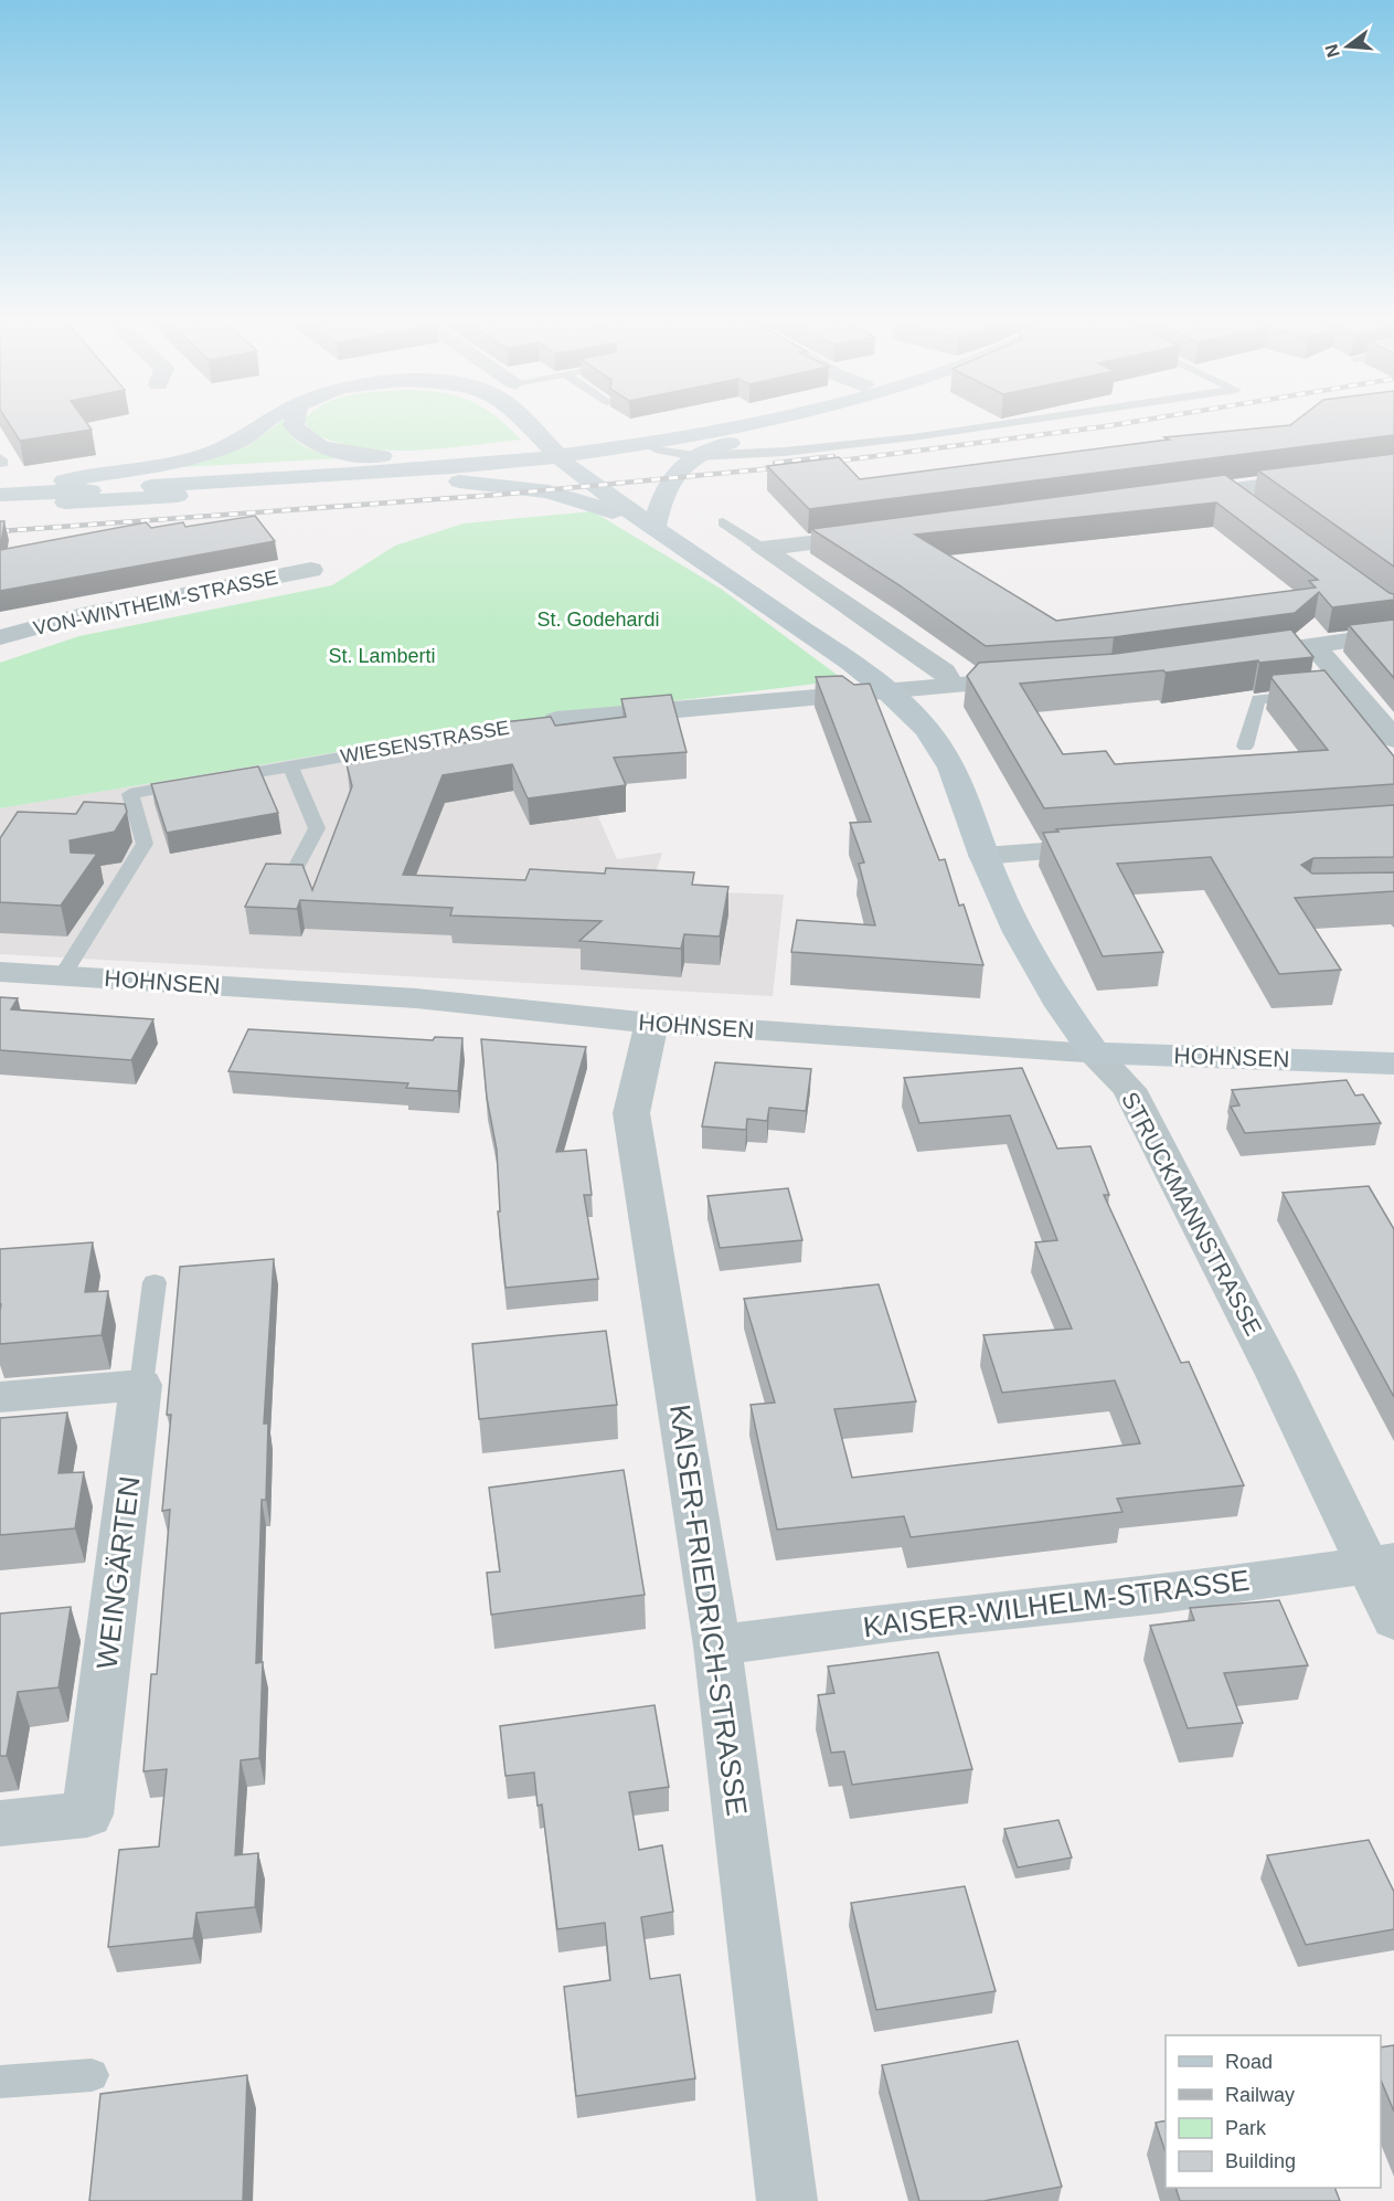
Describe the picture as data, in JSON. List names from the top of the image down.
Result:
{
  "streets": {
    "main road": ["HOHNSEN", "STRUCKMANNSTRASSE"],
    "street": [
      "VON-WINTHEIM-STRASSE",
      "WIESENSTRASSE",
      "WEINGÄRTEN",
      "KAISER-WILHELM-STRASSE",
      "KAISER-FRIEDRICH-STRASSE"
    ]
  },
  "crossings": [
    ["WIESENSTRASSE", "STRUCKMANNSTRASSE"],
    ["HOHNSEN", "STRUCKMANNSTRASSE"],
    ["HOHNSEN", "KAISER-FRIEDRICH-STRASSE"],
    ["STRUCKMANNSTRASSE", "KAISER-WILHELM-STRASSE"],
    ["KAISER-WILHELM-STRASSE", "KAISER-FRIEDRICH-STRASSE"]
  ],
  "parks": ["St. Godehardi", "St. Lamberti"],
  "legend": [
    "Road",
    "Railway",
    "Park",
    "Building"
  ],
  "north": "left"
}
